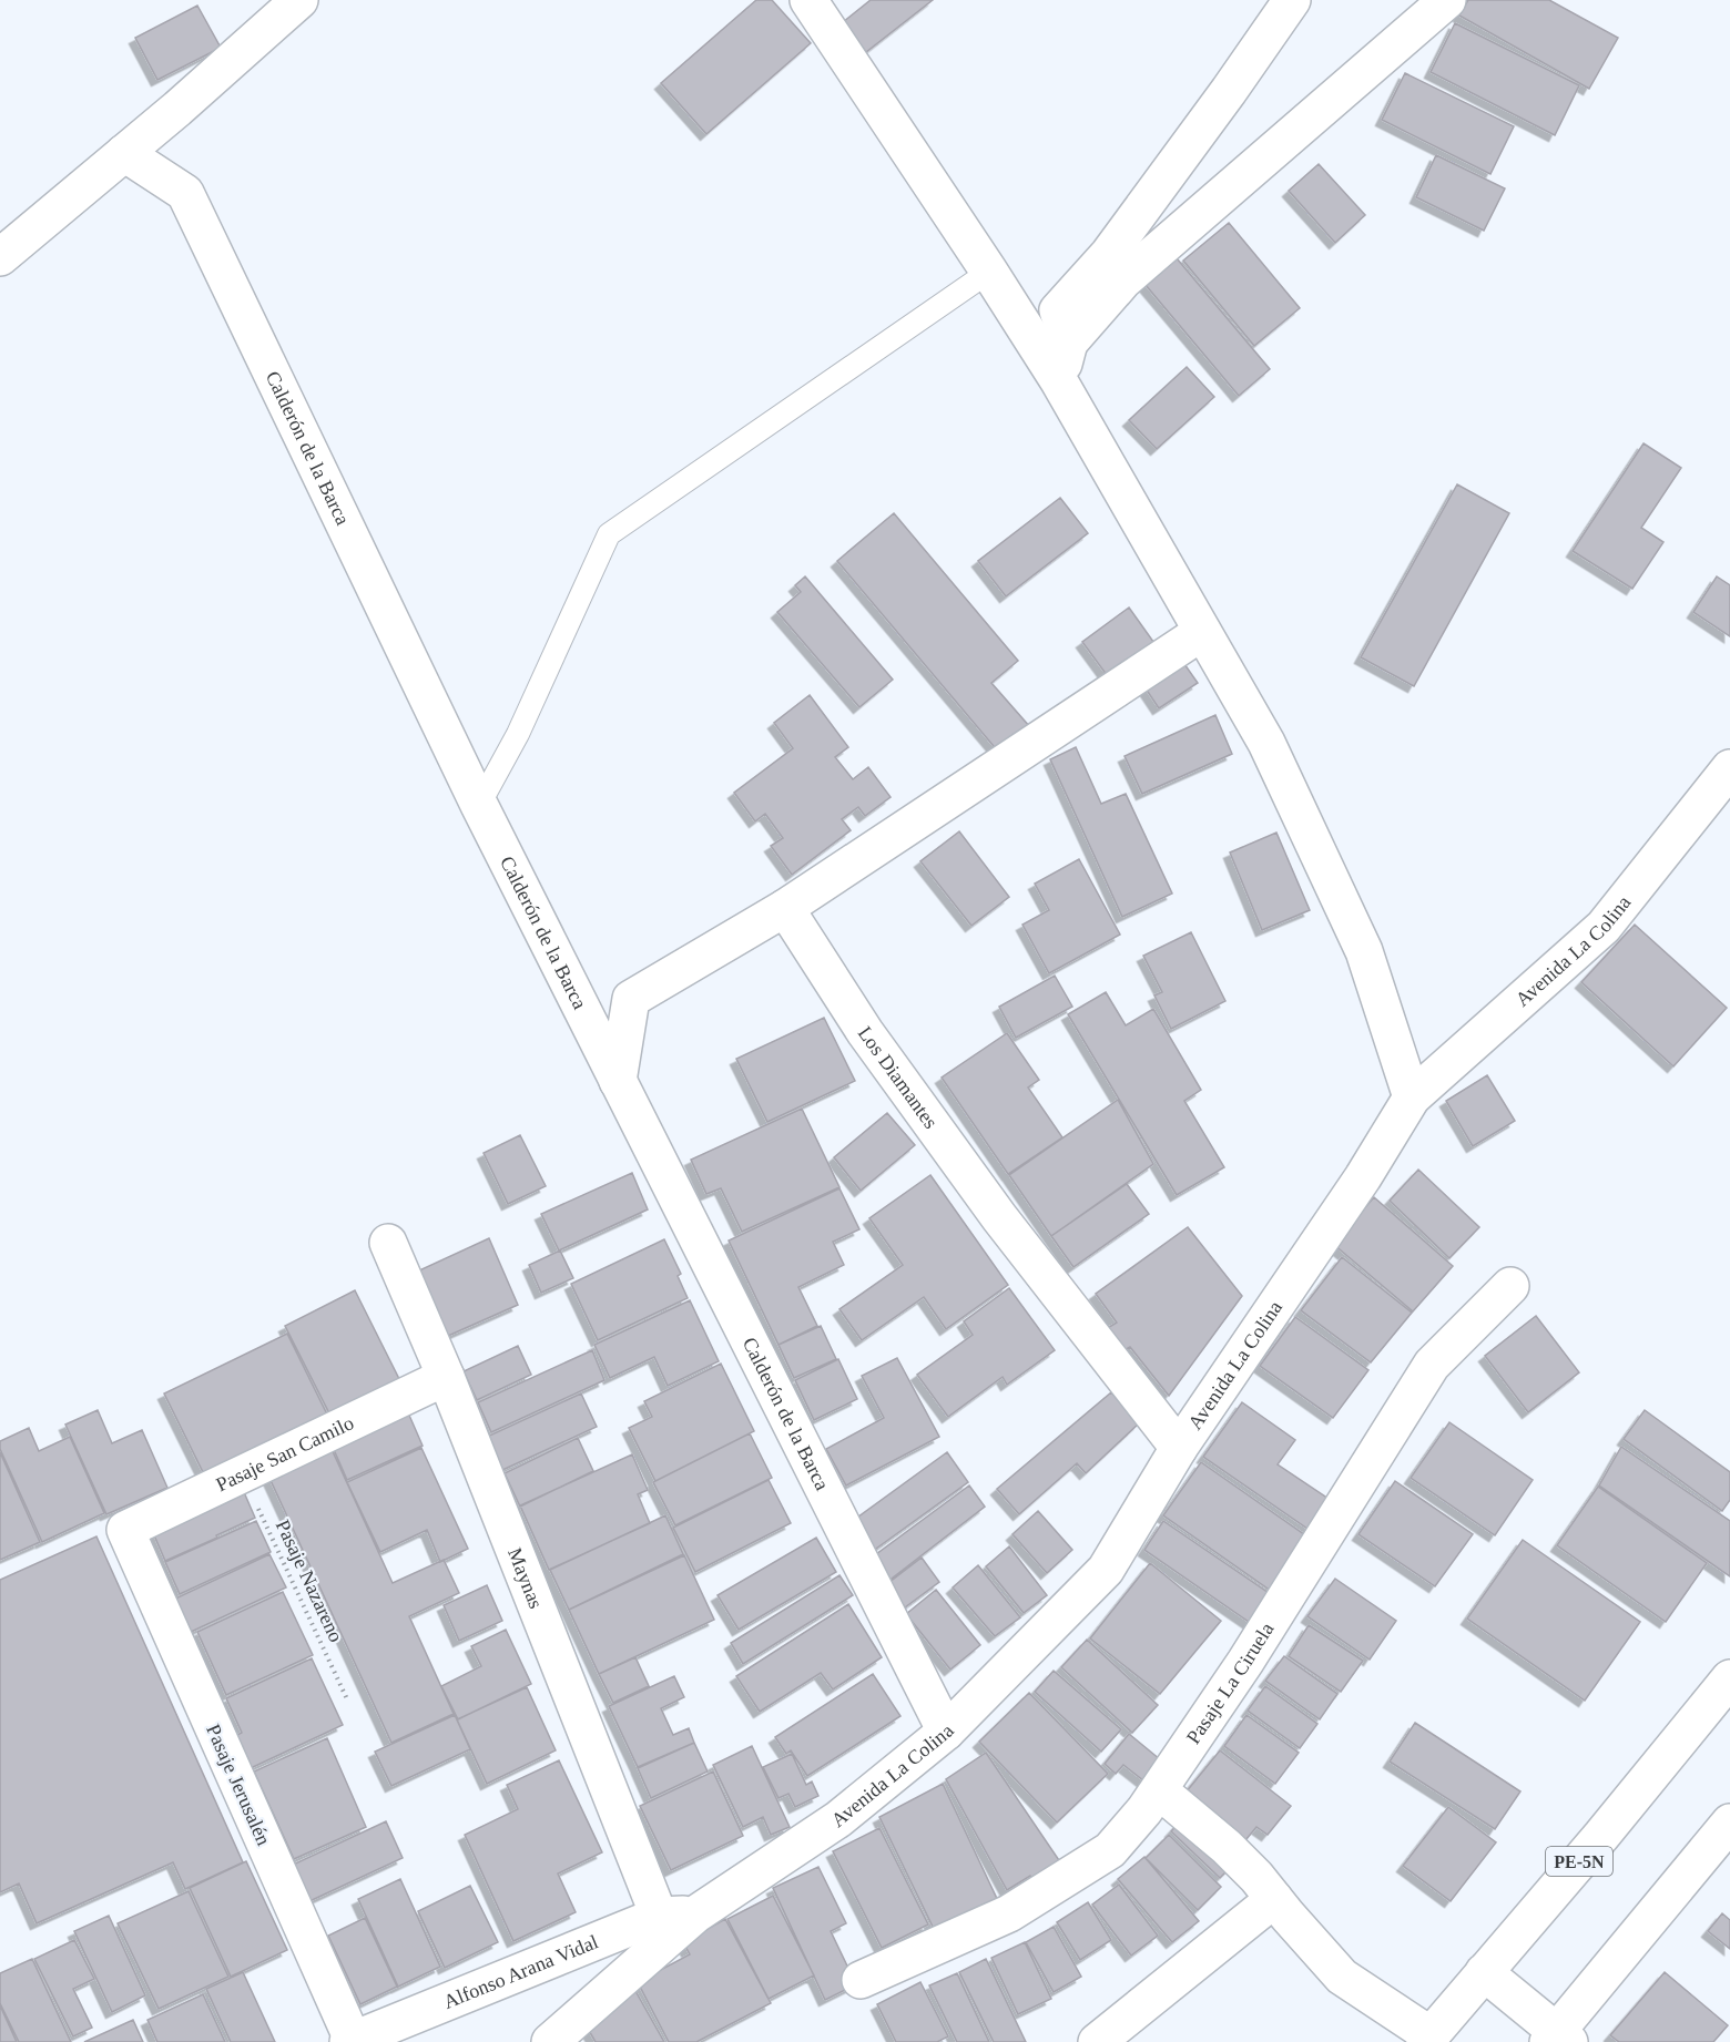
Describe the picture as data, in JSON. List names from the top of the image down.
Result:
{
  "streets": {
    "main road": [
      "Calderón de la Barca",
      "Avenida La Colina",
      "Los Diamantes",
      "Pasaje San Camilo",
      "Maynas",
      "Pasaje La Ciruela",
      "Pasaje Jerusalén",
      "PE-5N",
      "Alfonso Arana Vidal"
    ],
    "path": ["Pasaje Nazareno"]
  },
  "crossings": [
    ["Calderón de la Barca", "Avenida La Colina"],
    ["Avenida La Colina", "Los Diamantes"],
    ["Avenida La Colina", "Alfonso Arana Vidal"],
    ["Pasaje San Camilo", "Maynas"],
    ["Pasaje San Camilo", "Pasaje Nazareno"],
    ["Pasaje San Camilo", "Pasaje Jerusalén"],
    ["Maynas", "Alfonso Arana Vidal"],
    ["Pasaje Jerusalén", "Alfonso Arana Vidal"]
  ]
}
